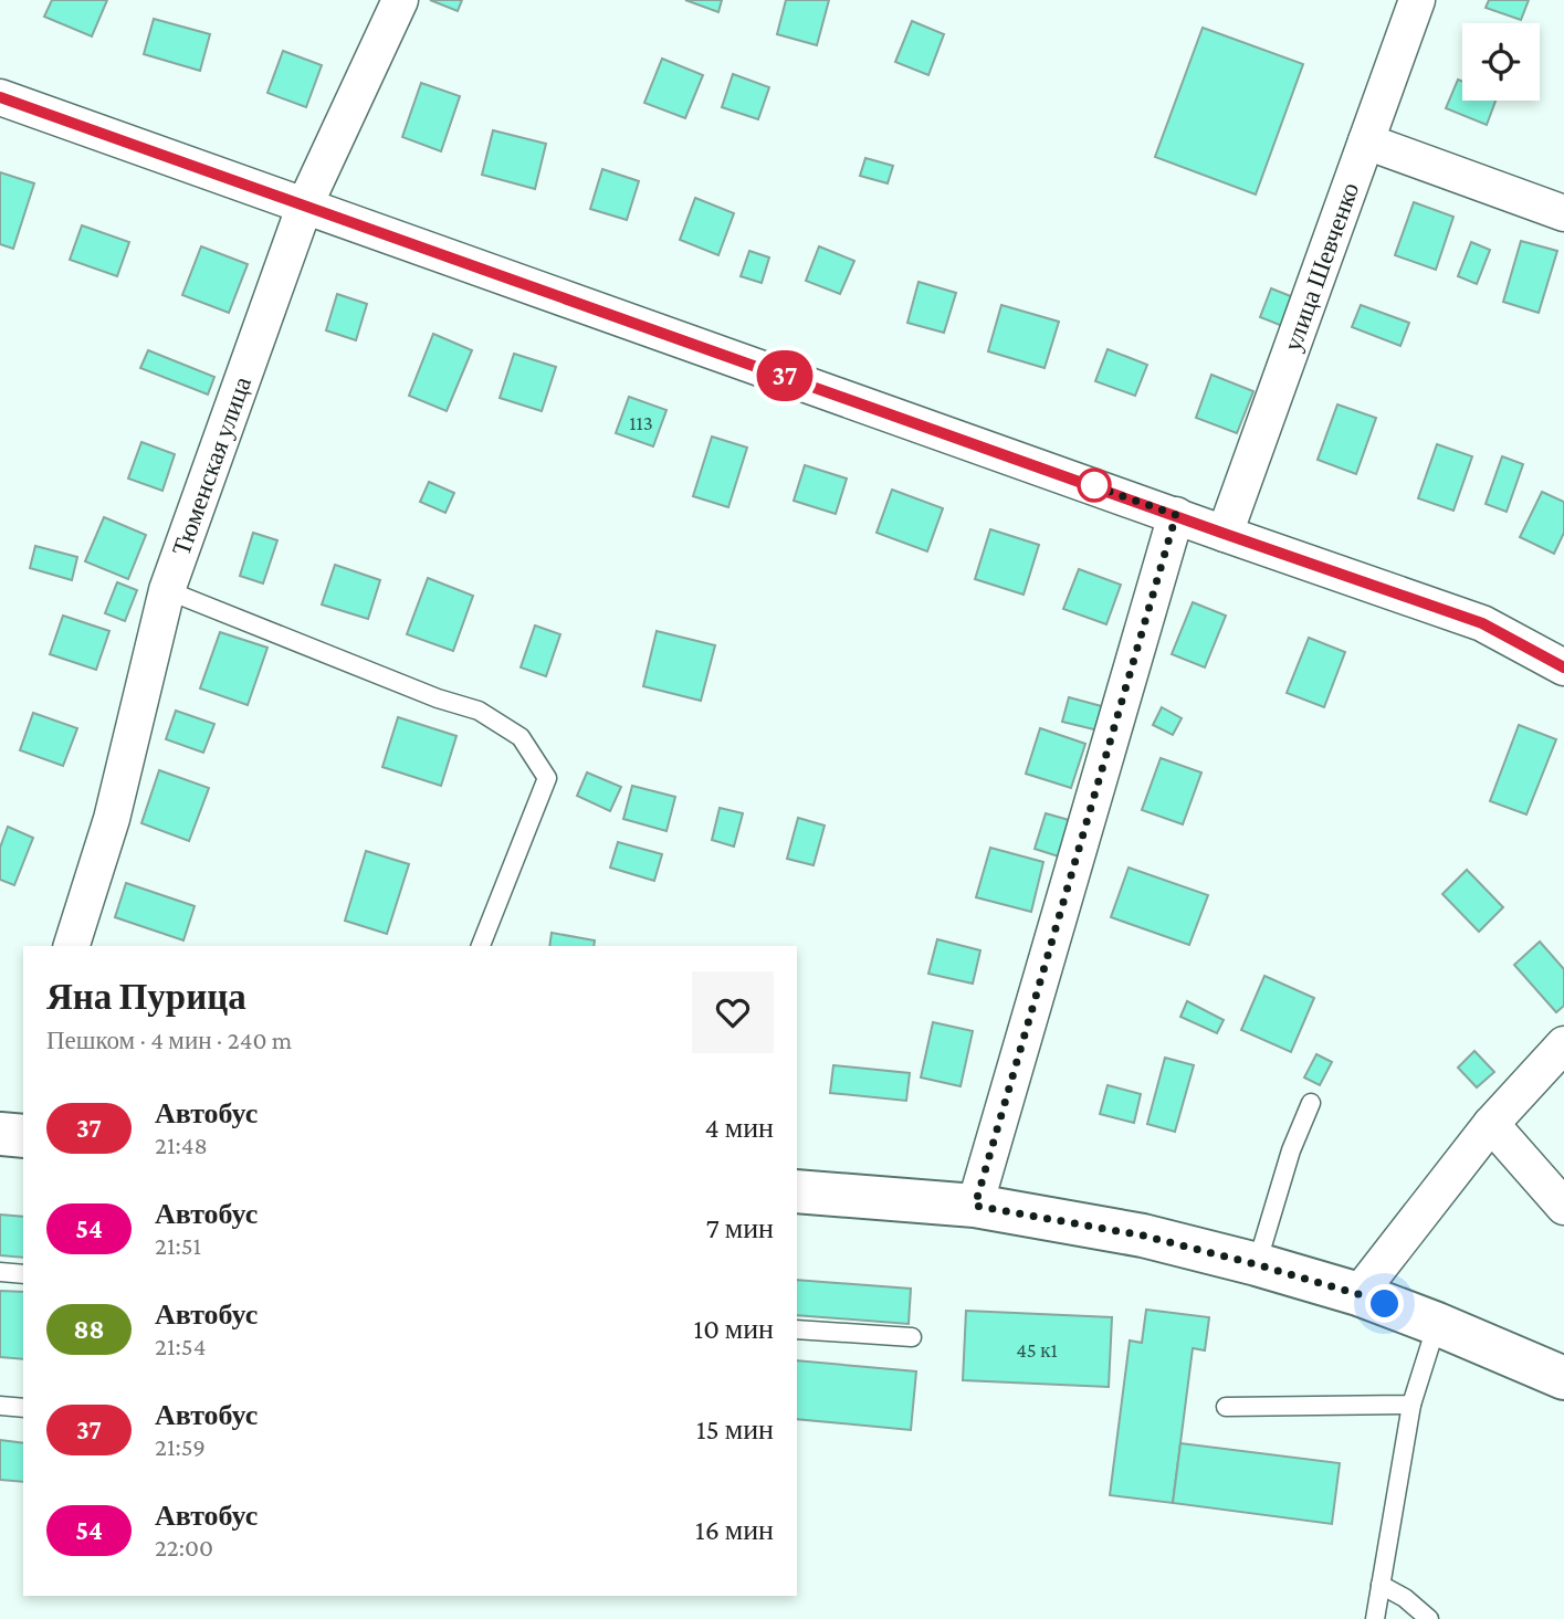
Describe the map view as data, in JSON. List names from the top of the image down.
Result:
{
  "streets": {
    "street": ["улица Шевченко", "Тюменская улица"]
  },
  "lines": ["bus line 37"],
  "house_numbers": ["113", "45 к1"],
  "page": {
    "on_map": "37",
    "heading": ["Яна Пурица", "Пешком · 4 мин · 240 m"],
    "list": [
      {
        "mark": "37",
        "name": "Автобус",
        "note": "21:48",
        "value": "4 мин"
      },
      {
        "mark": "54",
        "name": "Автобус",
        "note": "21:51",
        "value": "7 мин"
      },
      {
        "mark": "88",
        "name": "Автобус",
        "note": "21:54",
        "value": "10 мин"
      },
      {
        "mark": "37",
        "name": "Автобус",
        "note": "21:59",
        "value": "15 мин"
      },
      {
        "mark": "54",
        "name": "Автобус",
        "note": "22:00",
        "value": "16 мин"
      }
    ]
  }
}
